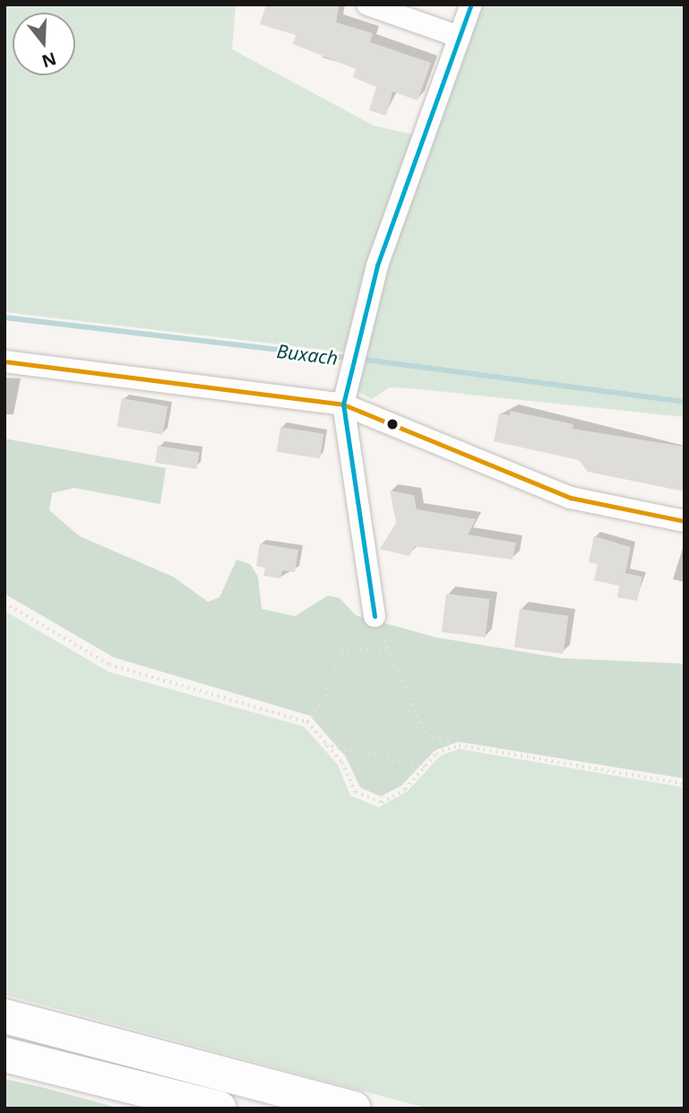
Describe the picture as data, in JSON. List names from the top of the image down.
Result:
{
  "water": ["Buxach"],
  "north": "bottom"
}
